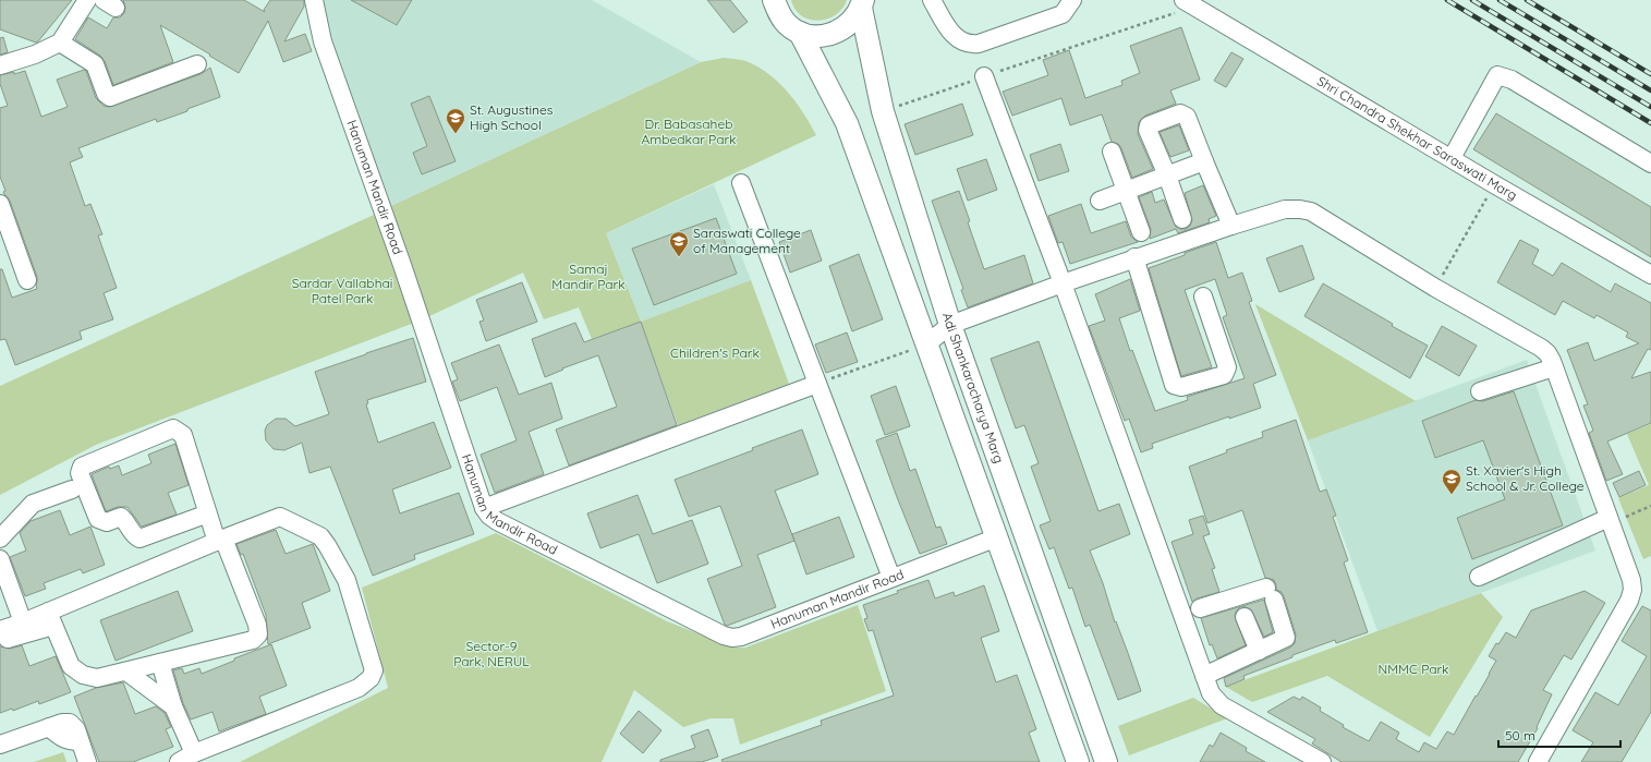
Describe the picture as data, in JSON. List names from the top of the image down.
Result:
{
  "streets": {
    "main road": ["Adi Shankaracharya Marg"],
    "street": ["Shri Chandra Shekhar Saraswati Marg", "Hanuman Mandir Road"]
  },
  "crossings": [
    ["Hanuman Mandir Road", "Adi Shankaracharya Marg"]
  ],
  "parks": [
    "Dr. Babasaheb Ambedkar Park",
    "Samaj Mandir Park",
    "Sardar Vallabhai Patel Park",
    "Children's Park",
    "Sector-9 Park, NERUL",
    "NMMC Park"
  ],
  "places": {
    "school or university": ["St. Augustines High School", "Saraswati College of Management", "St. Xavier's High School & Jr. College"]
  },
  "scale_bar": "50 m"
}
